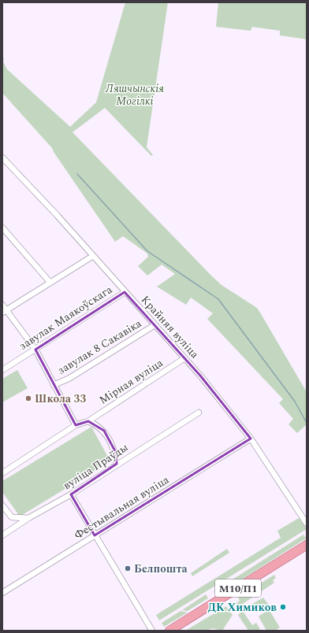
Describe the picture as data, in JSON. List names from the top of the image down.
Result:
{
  "streets": {
    "main road": ["М10/П1"],
    "street": [
      "завулак Маякоўскага",
      "Крайняя вуліца",
      "завулак 8 Сакавіка",
      "Мірная вуліца",
      "вуліца Праўды",
      "Фестывальная вуліца"
    ]
  },
  "crossings": [
    ["завулак Маякоўскага", "Крайняя вуліца"],
    ["Крайняя вуліца", "завулак 8 Сакавіка"],
    ["Крайняя вуліца", "Мірная вуліца"],
    ["Крайняя вуліца", "Фестывальная вуліца"]
  ],
  "parks": ["Ляшчынскія Могілкі"],
  "places": ["Школа 33", "Белпошта", "ДК Химиков"]
}
